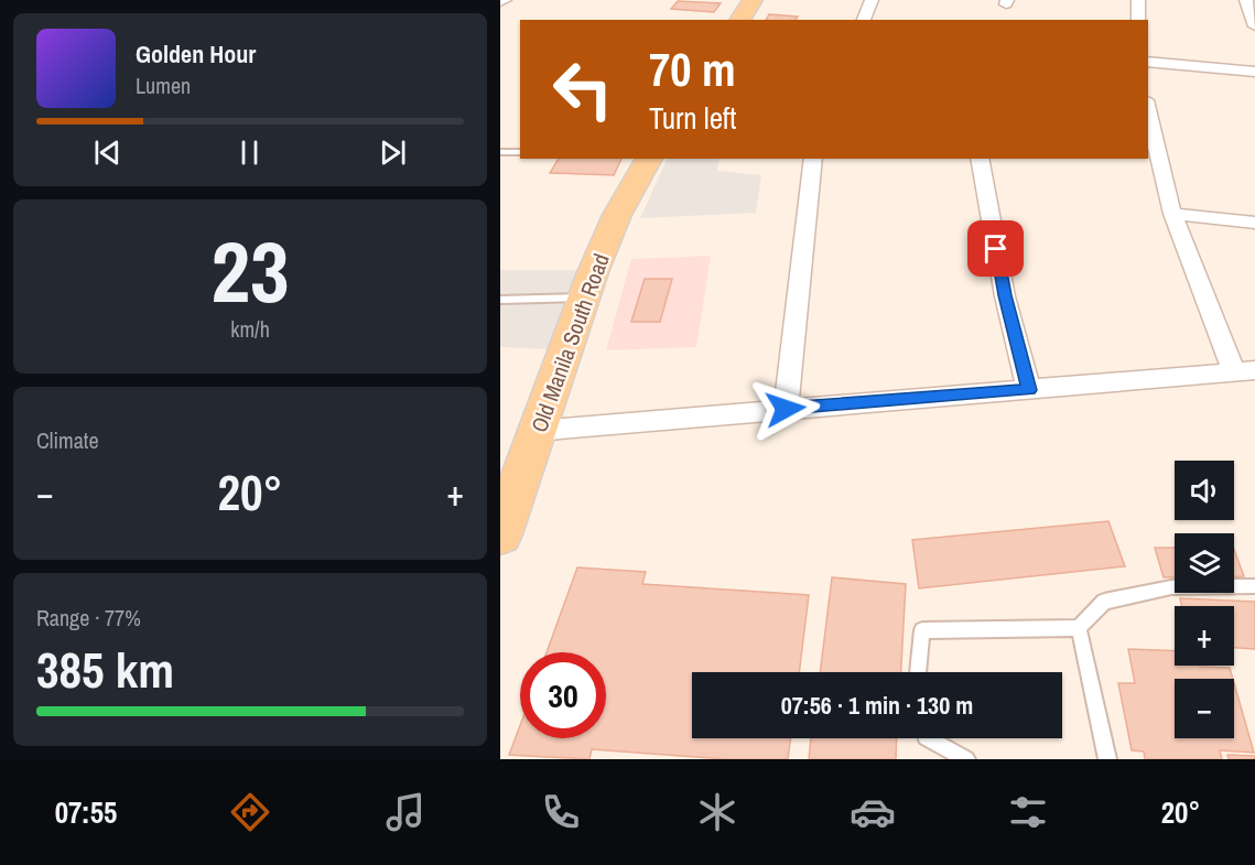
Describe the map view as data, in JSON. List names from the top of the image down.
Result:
{
  "streets": {
    "main road": ["Old Manila South Road"]
  },
  "page": {
    "turn": ["70 m", "Turn left"],
    "song": ["Golden Hour", "Lumen"],
    "tile": [
      ["23", "km/h"],
      "Climate",
      ["Range · 77%", "385 km"]
    ],
    "map_buttons": ["+", "−"],
    "heat": ["−", "20°", "+"],
    "limit": "30",
    "trip": "07:56 · 1 min · 130 m",
    "tabs": ["07:55", "20°"]
  }
}
